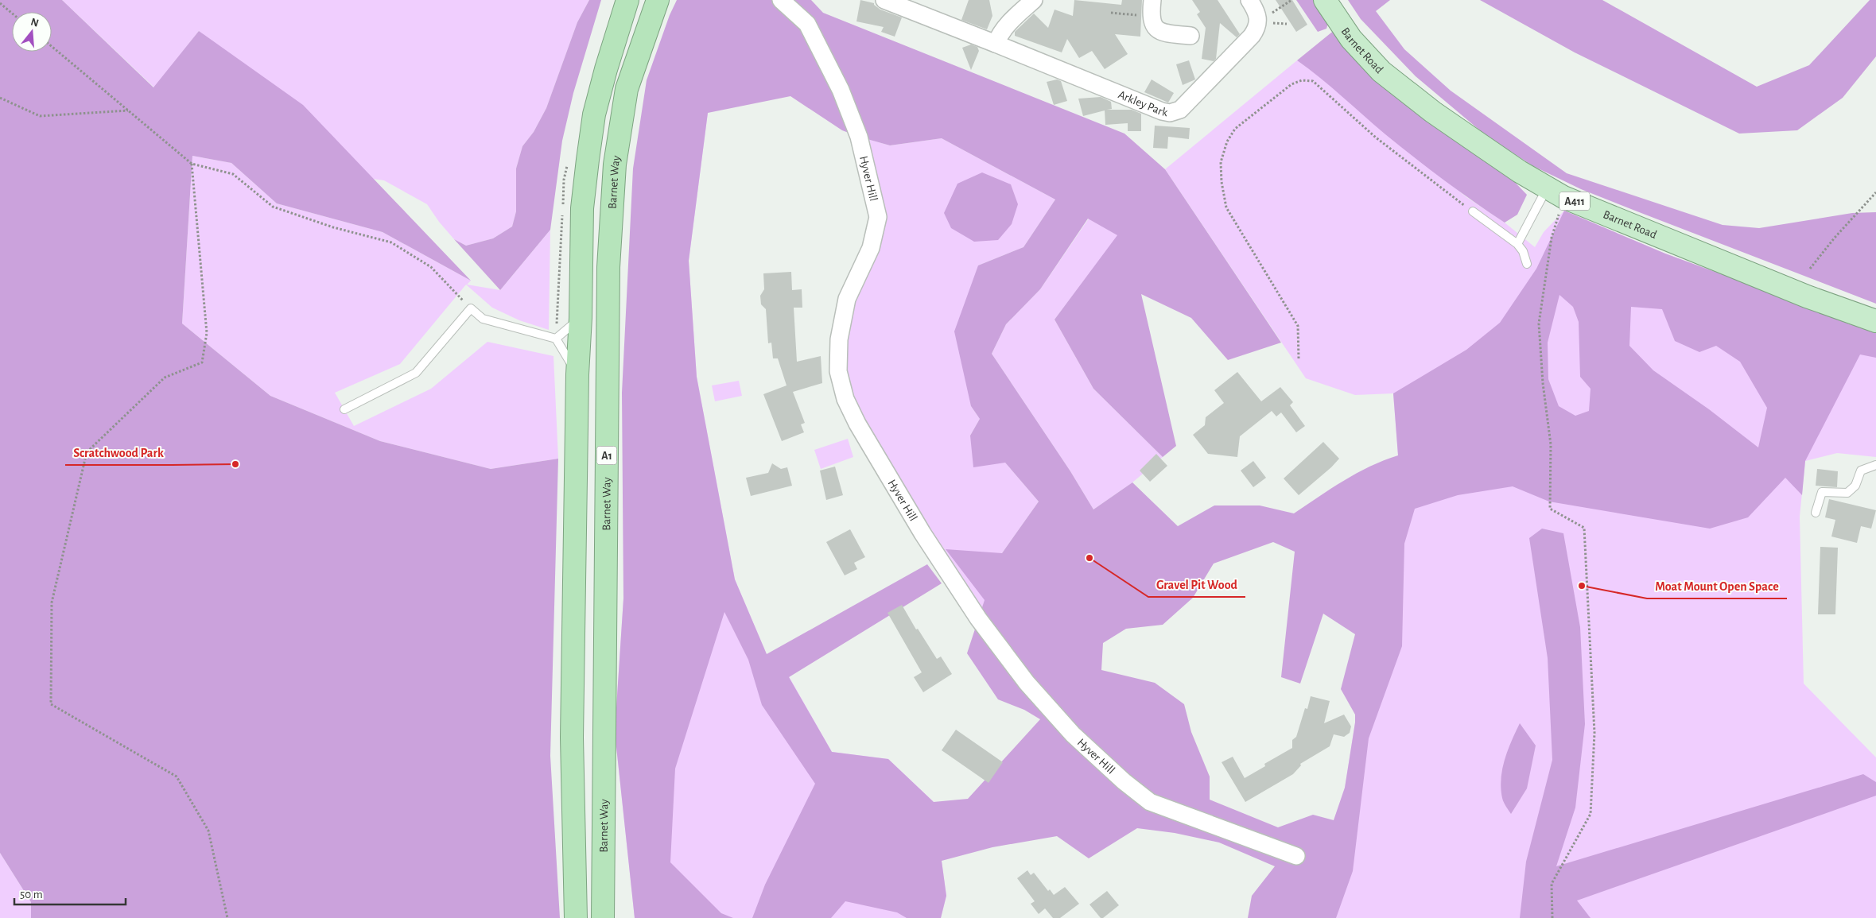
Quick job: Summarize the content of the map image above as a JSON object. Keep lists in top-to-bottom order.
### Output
{
  "streets": {
    "highway": ["Barnet Way", "A1"],
    "main road": ["Barnet Road", "A411"],
    "street": ["Arkley Park", "Hyver Hill"]
  },
  "places": ["Scratchwood Park", "Gravel Pit Wood", "Moat Mount Open Space"],
  "scale_bar": "50 m",
  "north": "top"
}
